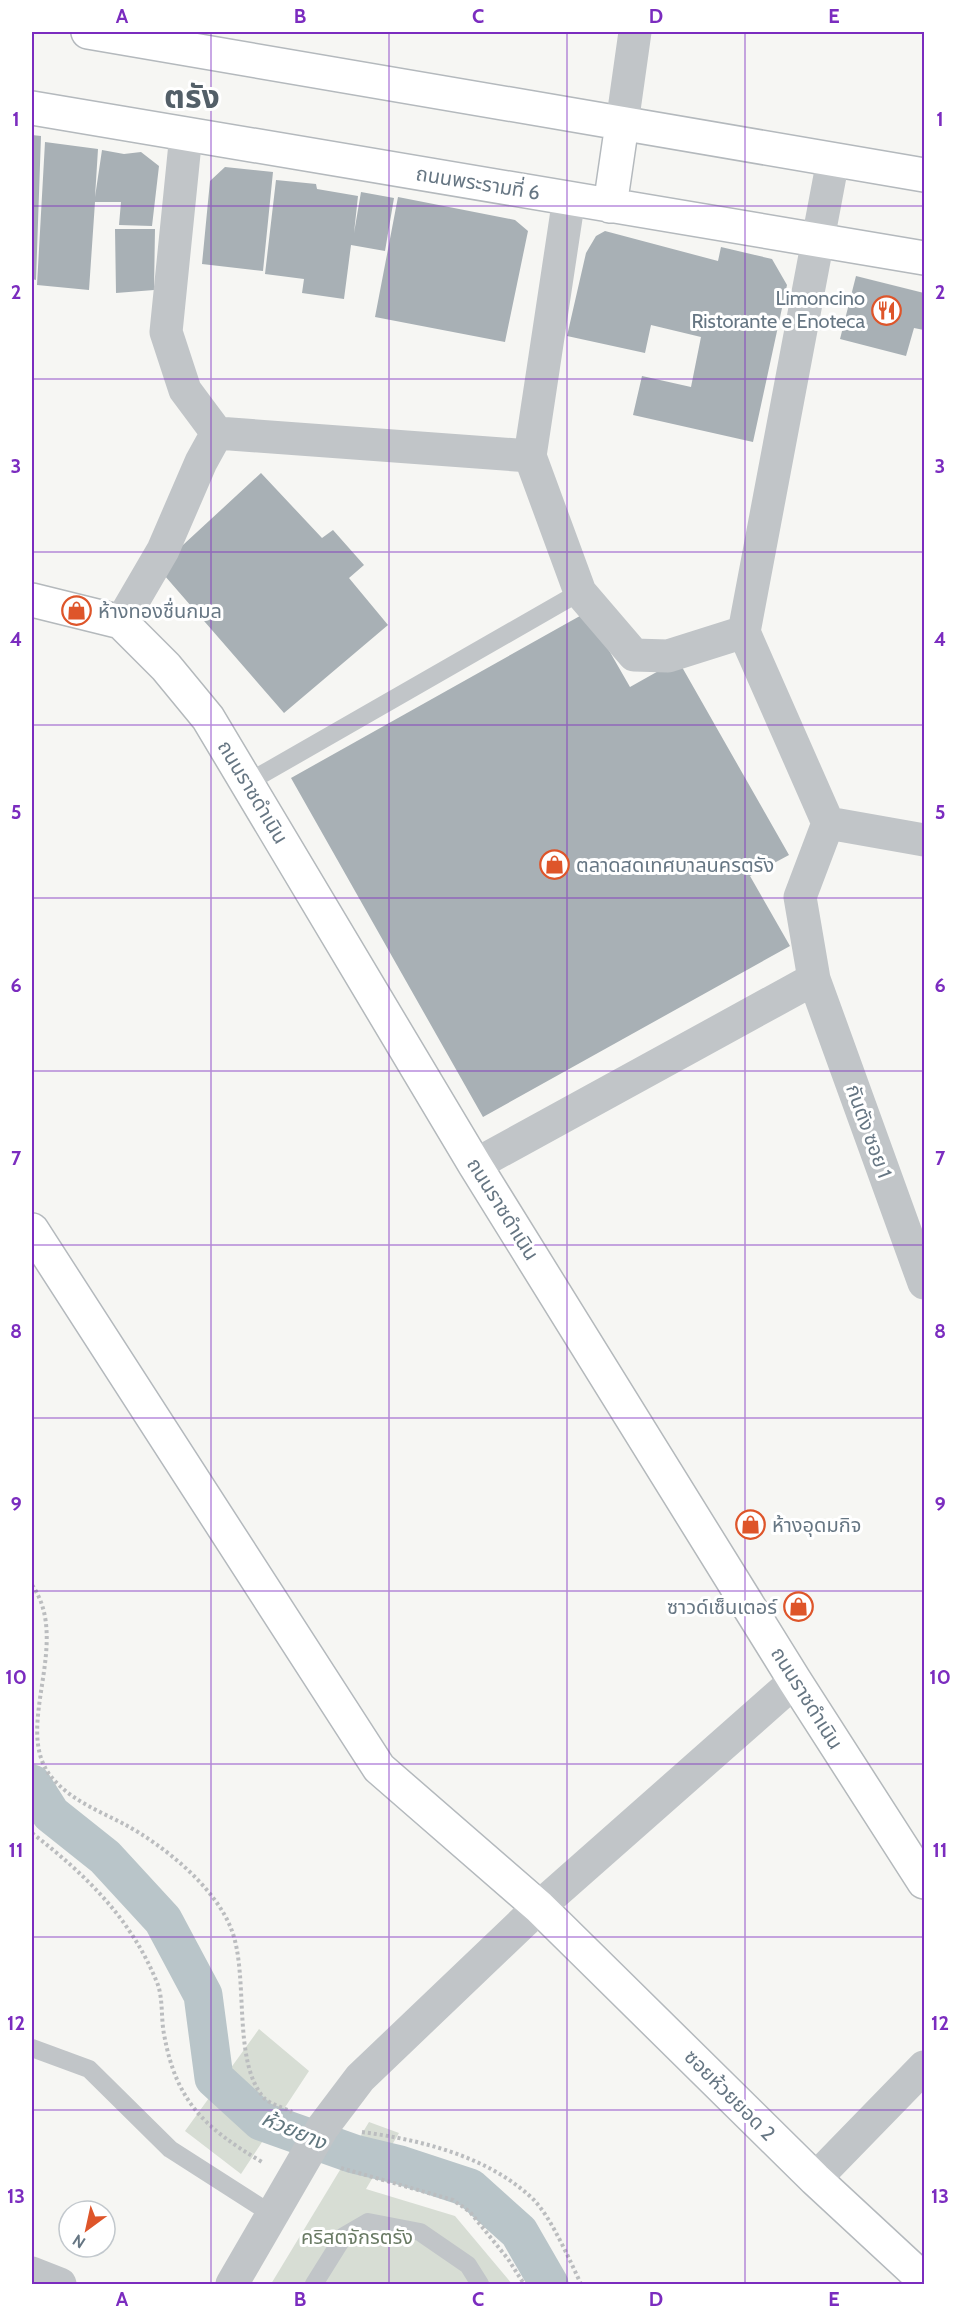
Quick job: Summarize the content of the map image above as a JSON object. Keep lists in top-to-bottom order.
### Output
{
  "streets": {
    "street": [
      "ถนนพระรามที่ 6",
      "ถนนราชดำเนิน",
      "กันตัง ซอย 1",
      "ซอยห้วยยอด 2"
    ]
  },
  "districts": ["ตรัง"],
  "water": ["ห้วยยาง"],
  "parks": ["คริสตจักรตรัง"],
  "places": {
    "restaurant": ["Limoncino Ristorante e Enoteca"],
    "shop": [
      "ห้างทองชื่นกมล",
      "ตลาดสดเทศบาลนครตรัง",
      "ห้างอุดมกิจ",
      "ซาวด์เซ็นเตอร์"
    ]
  },
  "north": "bottom left",
  "grid": {
    "columns": [
      "A",
      "B",
      "C",
      "D",
      "E"
    ],
    "rows": [
      "1",
      "2",
      "3",
      "4",
      "5",
      "6",
      "7",
      "8",
      "9",
      "10",
      "11",
      "12",
      "13"
    ]
  }
}
